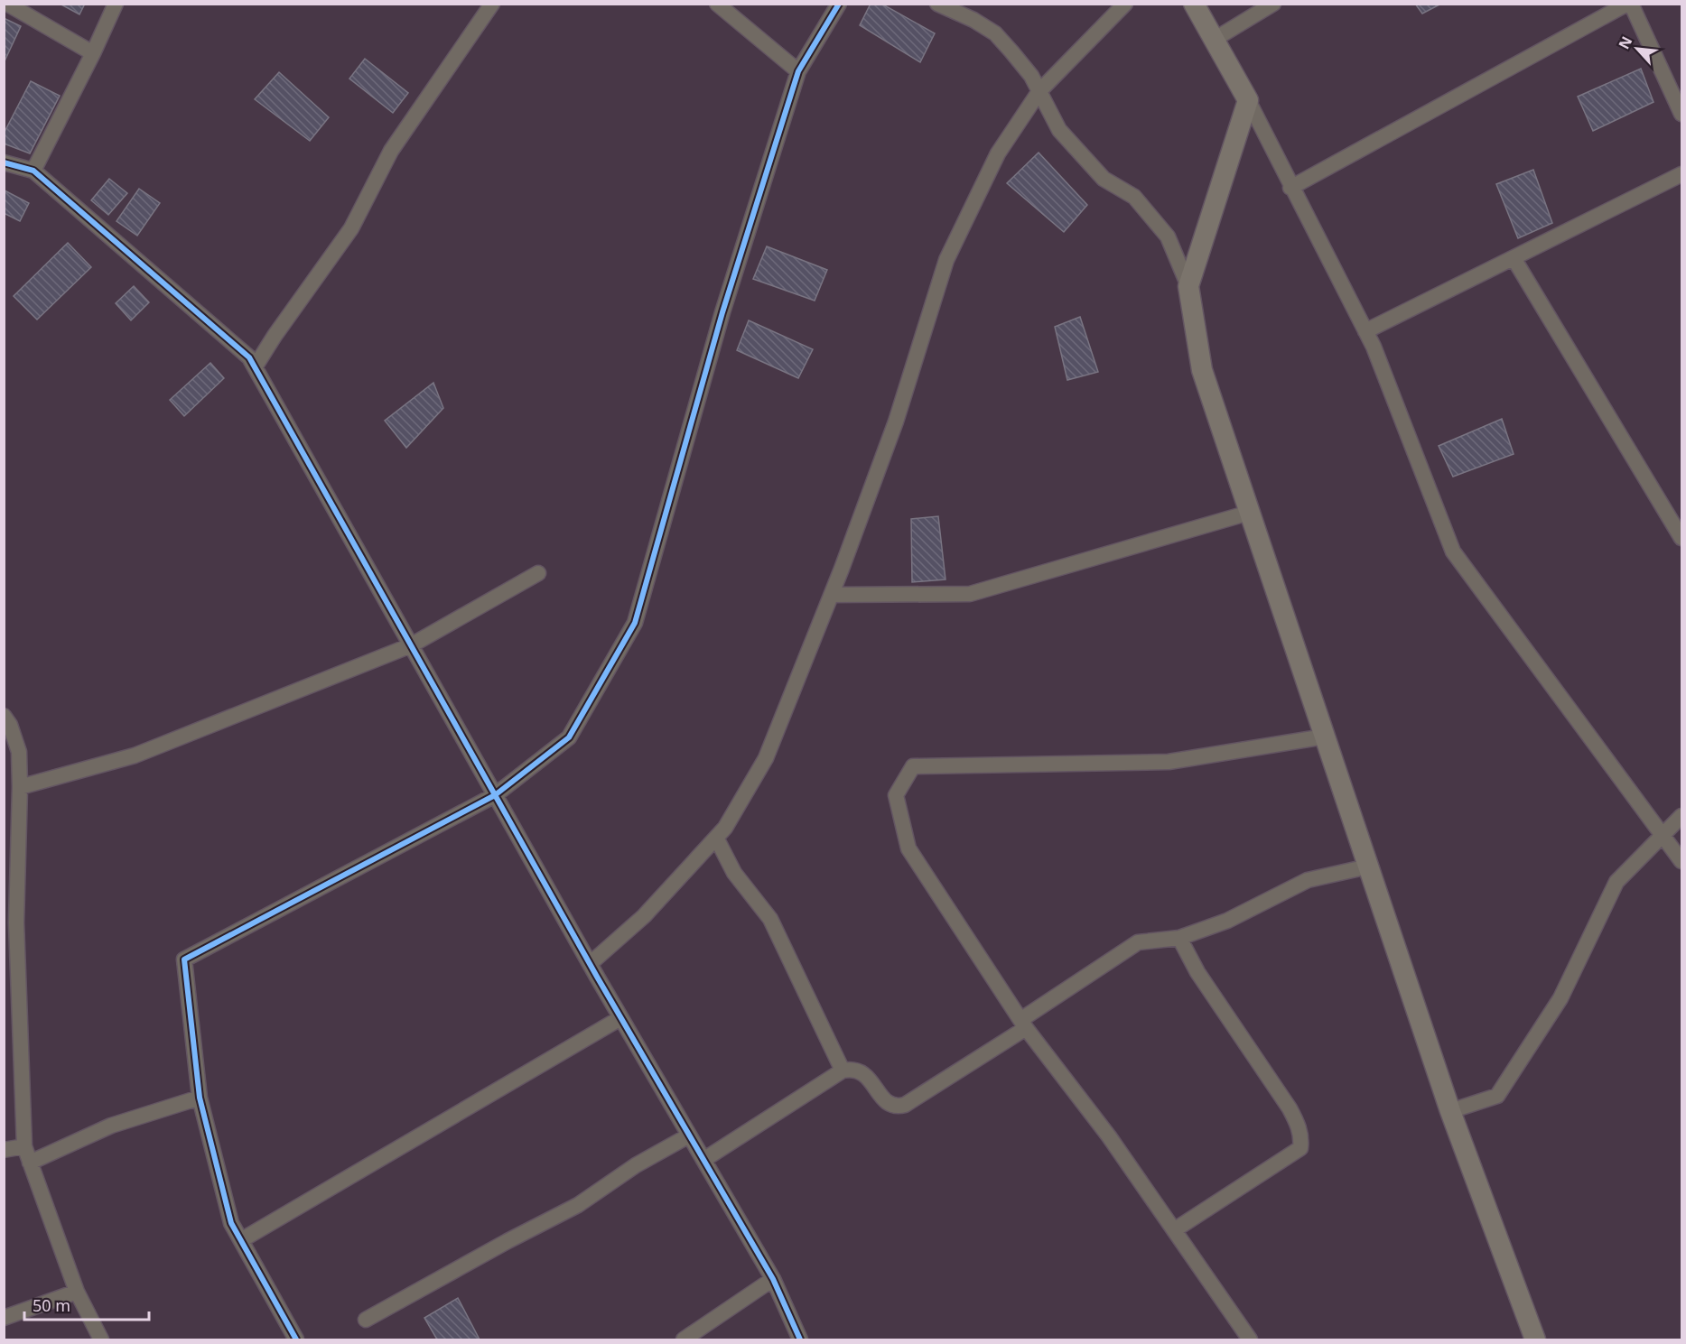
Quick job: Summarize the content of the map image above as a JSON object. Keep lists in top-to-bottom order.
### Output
{
  "scale_bar": "50 m",
  "north": "top left"
}
